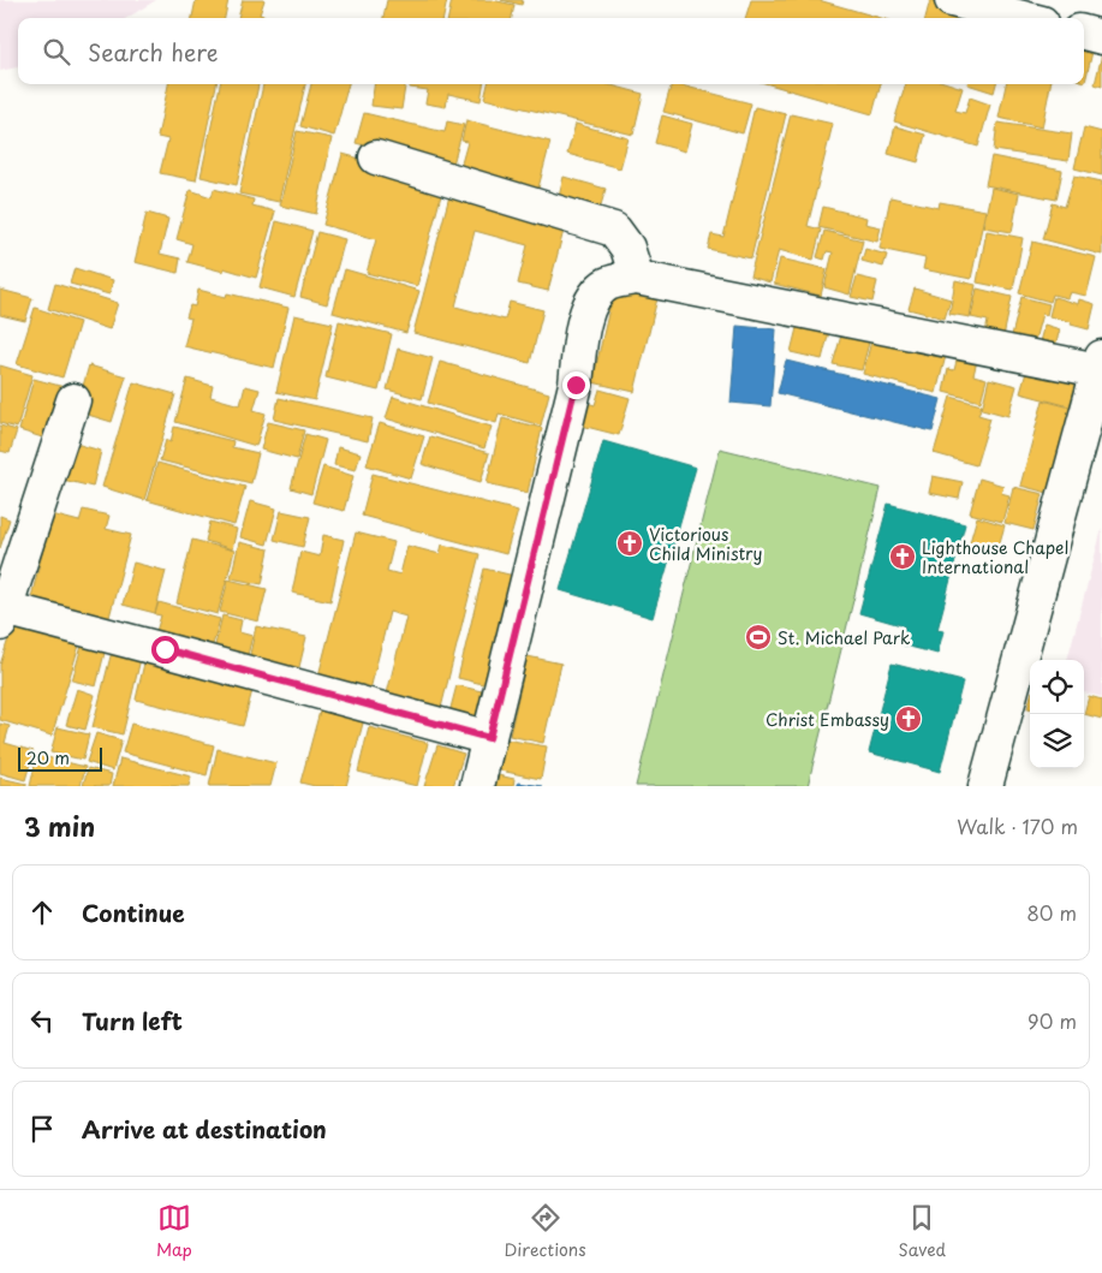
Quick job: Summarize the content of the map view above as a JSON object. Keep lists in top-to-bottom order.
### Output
{
  "places": {
    "church": ["Victorious Child Ministry", "Lighthouse Chapel International", "Christ Embassy"],
    "sports": ["St. Michael Park"]
  },
  "scale_bar": "20 m",
  "page": {
    "search": "Search here",
    "scale": "20 m",
    "heading": ["3 min", "Walk · 170 m"],
    "list": [
      ["Continue", "80 m"],
      ["Turn left", "90 m"],
      "Arrive at destination"
    ],
    "nav": ["Map", "Directions", "Saved"]
  }
}
